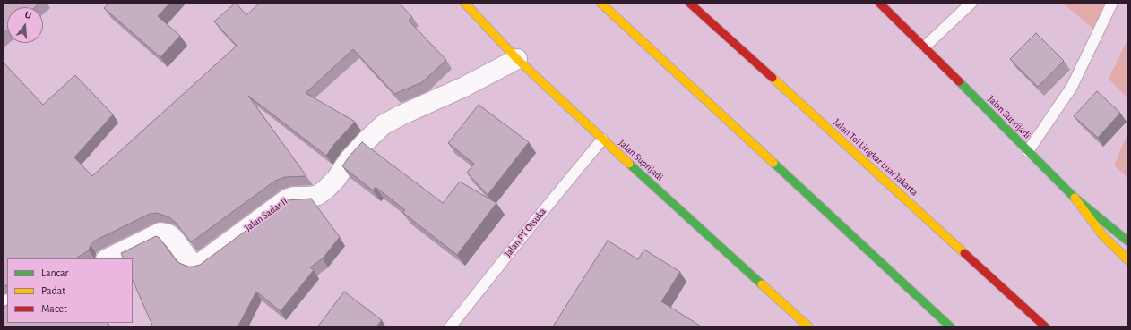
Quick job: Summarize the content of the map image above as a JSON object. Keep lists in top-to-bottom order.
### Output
{
  "streets": {
    "main road": ["Jalan Suprijadi", "Jalan Tol Lingkar Luar Jakarta"],
    "street": ["Jalan Sadar II"],
    "lane": ["Jalan PT Otsuka"]
  },
  "crossings": [
    ["Jalan Suprijadi", "Jalan Sadar II"],
    ["Jalan Suprijadi", "Jalan PT Otsuka"]
  ],
  "legend": ["Lancar", "Padat", "Macet"],
  "north": "top"
}
